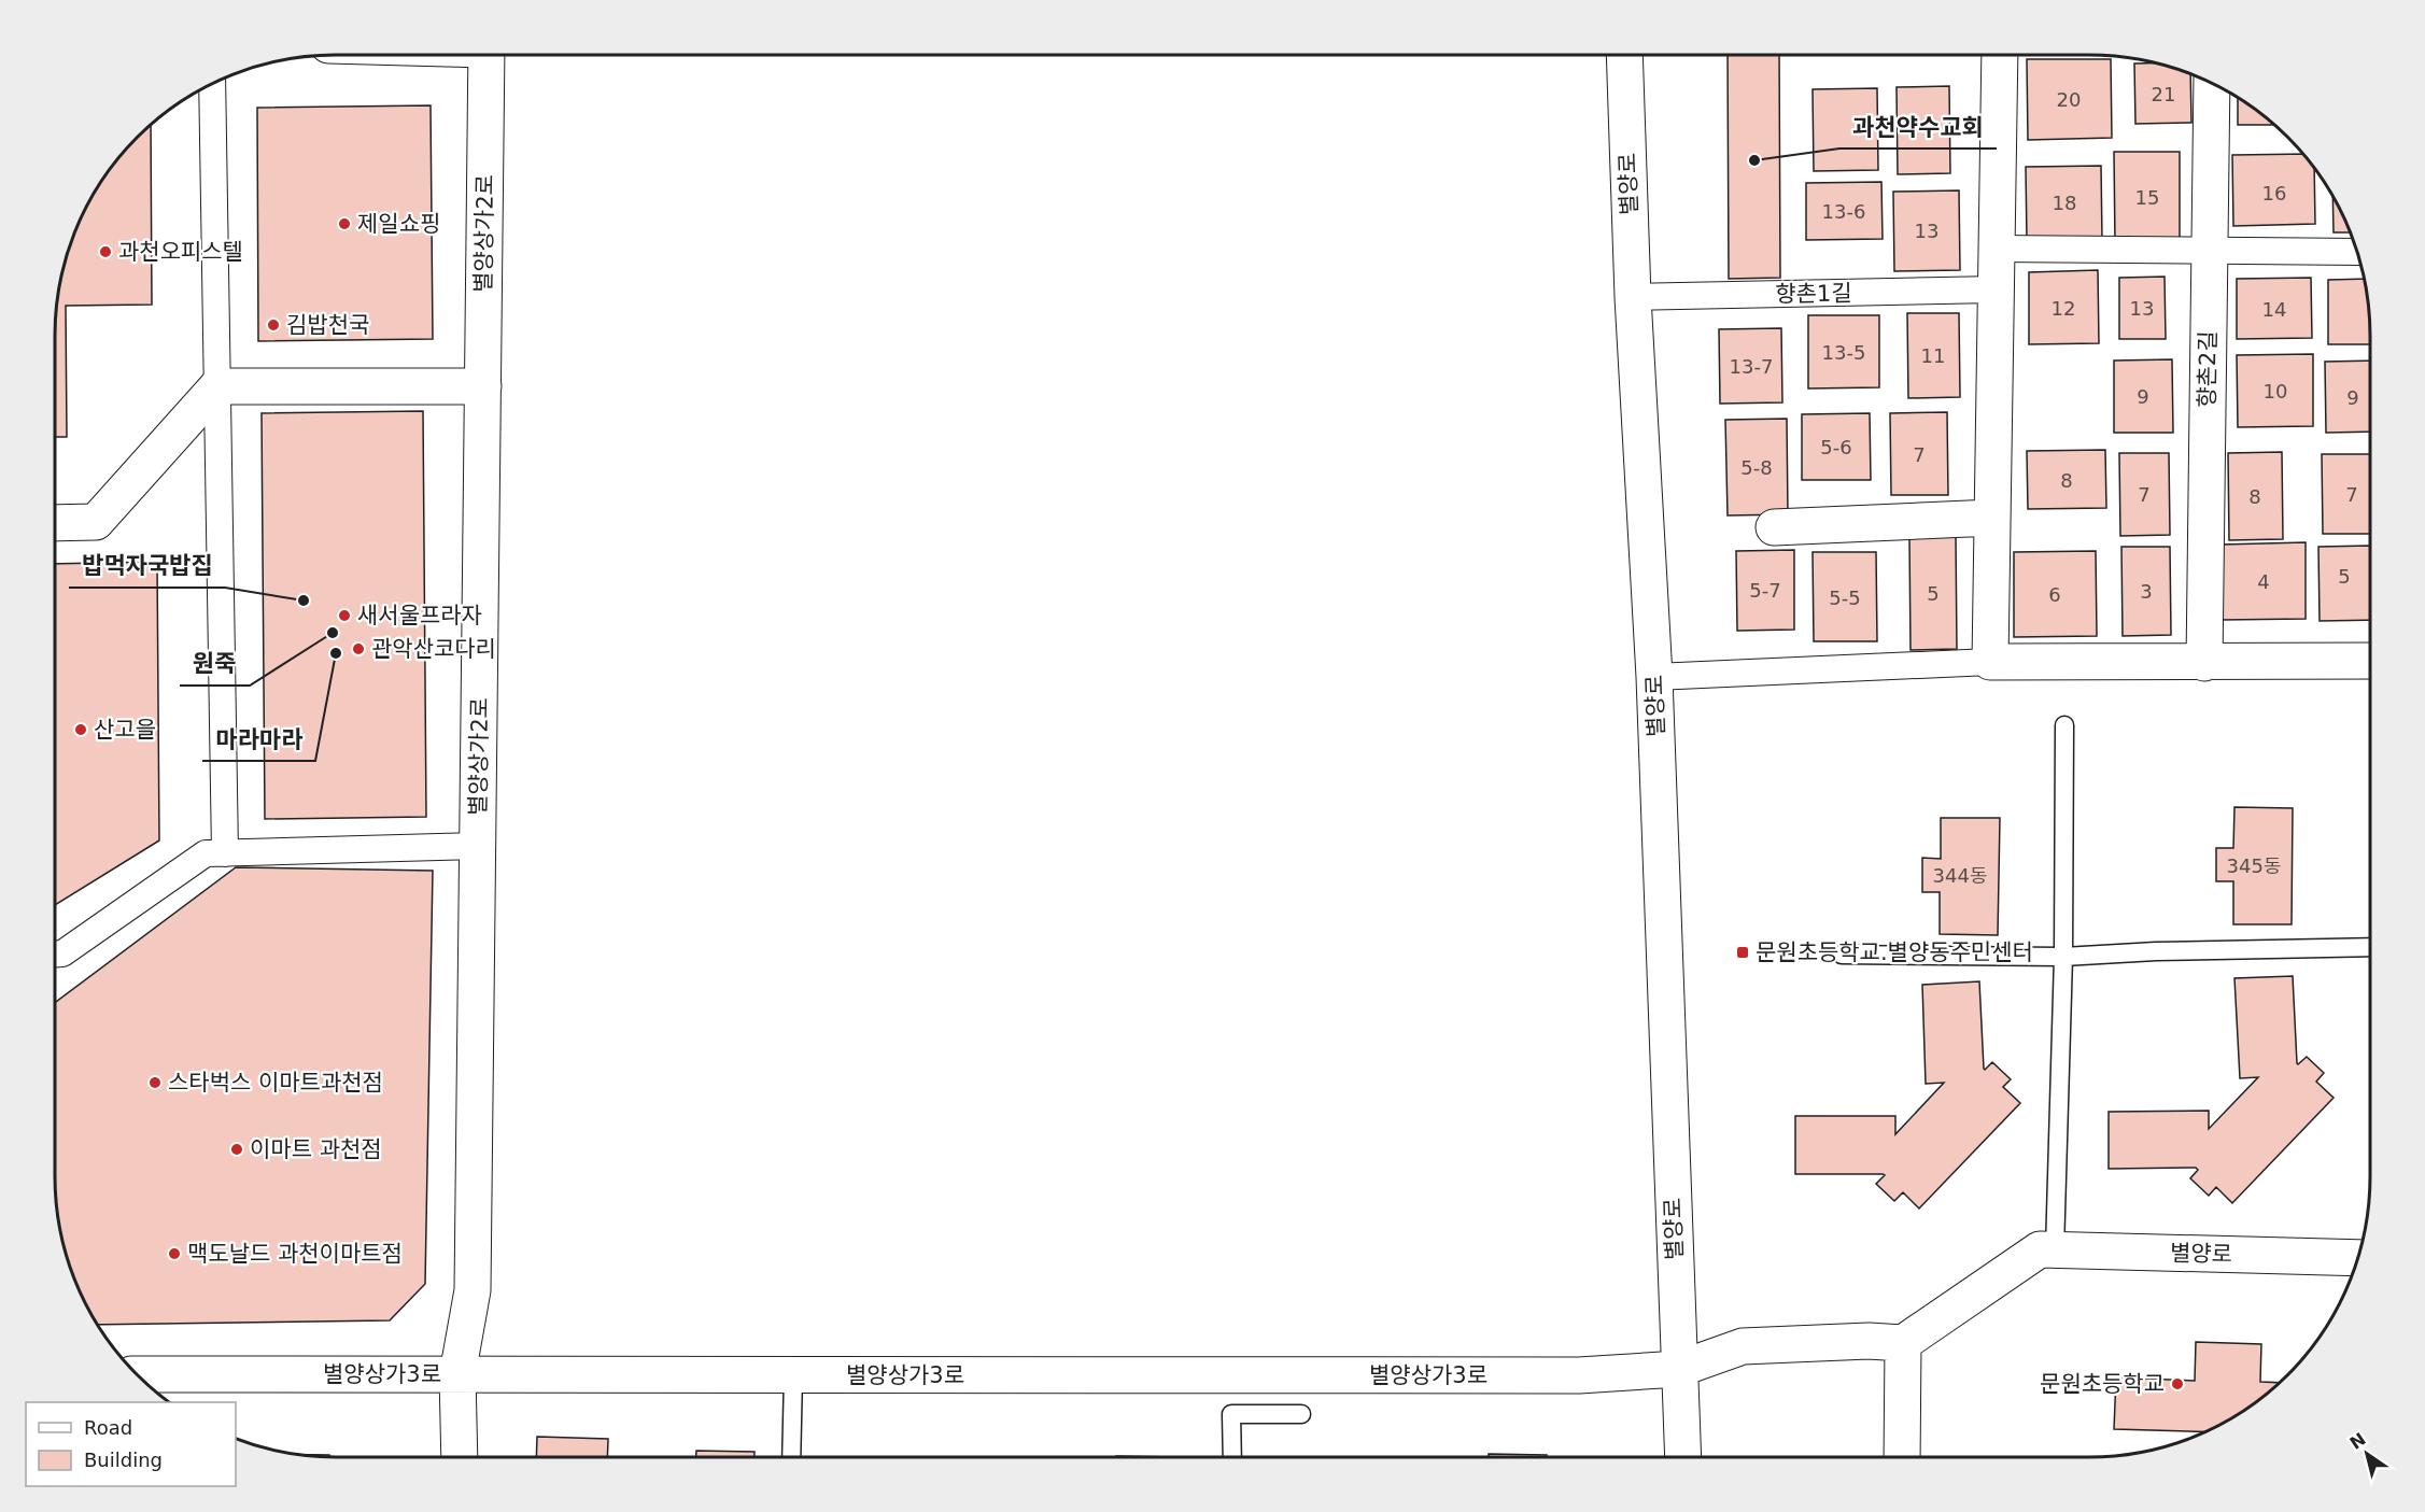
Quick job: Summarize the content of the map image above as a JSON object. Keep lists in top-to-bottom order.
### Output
{
  "streets": {
    "street": [
      "별양로",
      "별양상가2로",
      "향촌1길",
      "향촌2길",
      "별양상가3로"
    ]
  },
  "crossings": [
    ["별양로", "향촌1길"],
    ["별양로", "별양상가3로"],
    ["별양상가2로", "별양상가3로"]
  ],
  "places": {
    "other": [
      "과천약수교회",
      "제일쇼핑",
      "과천오피스텔",
      "김밥천국",
      "밥먹자국밥집",
      "새서울프라자",
      "원죽",
      "관악산코다리",
      "마라마라",
      "산고을",
      "스타벅스 이마트과천점",
      "이마트 과천점",
      "맥도날드 과천이마트점",
      "문원초등학교"
    ],
    "transit": ["문원초등학교.별양동주민센터"]
  },
  "house_numbers": [
    "21",
    "20",
    "16",
    "15",
    "18",
    "13-6",
    "13",
    "12",
    "13",
    "14",
    "13-5",
    "11",
    "13-7",
    "10",
    "9",
    "9",
    "5-6",
    "7",
    "5-8",
    "8",
    "7",
    "7",
    "8",
    "5",
    "4",
    "5-7",
    "3",
    "5",
    "6",
    "5-5",
    "345동",
    "344동"
  ],
  "legend": ["Road", "Building"],
  "north": "top left"
}
